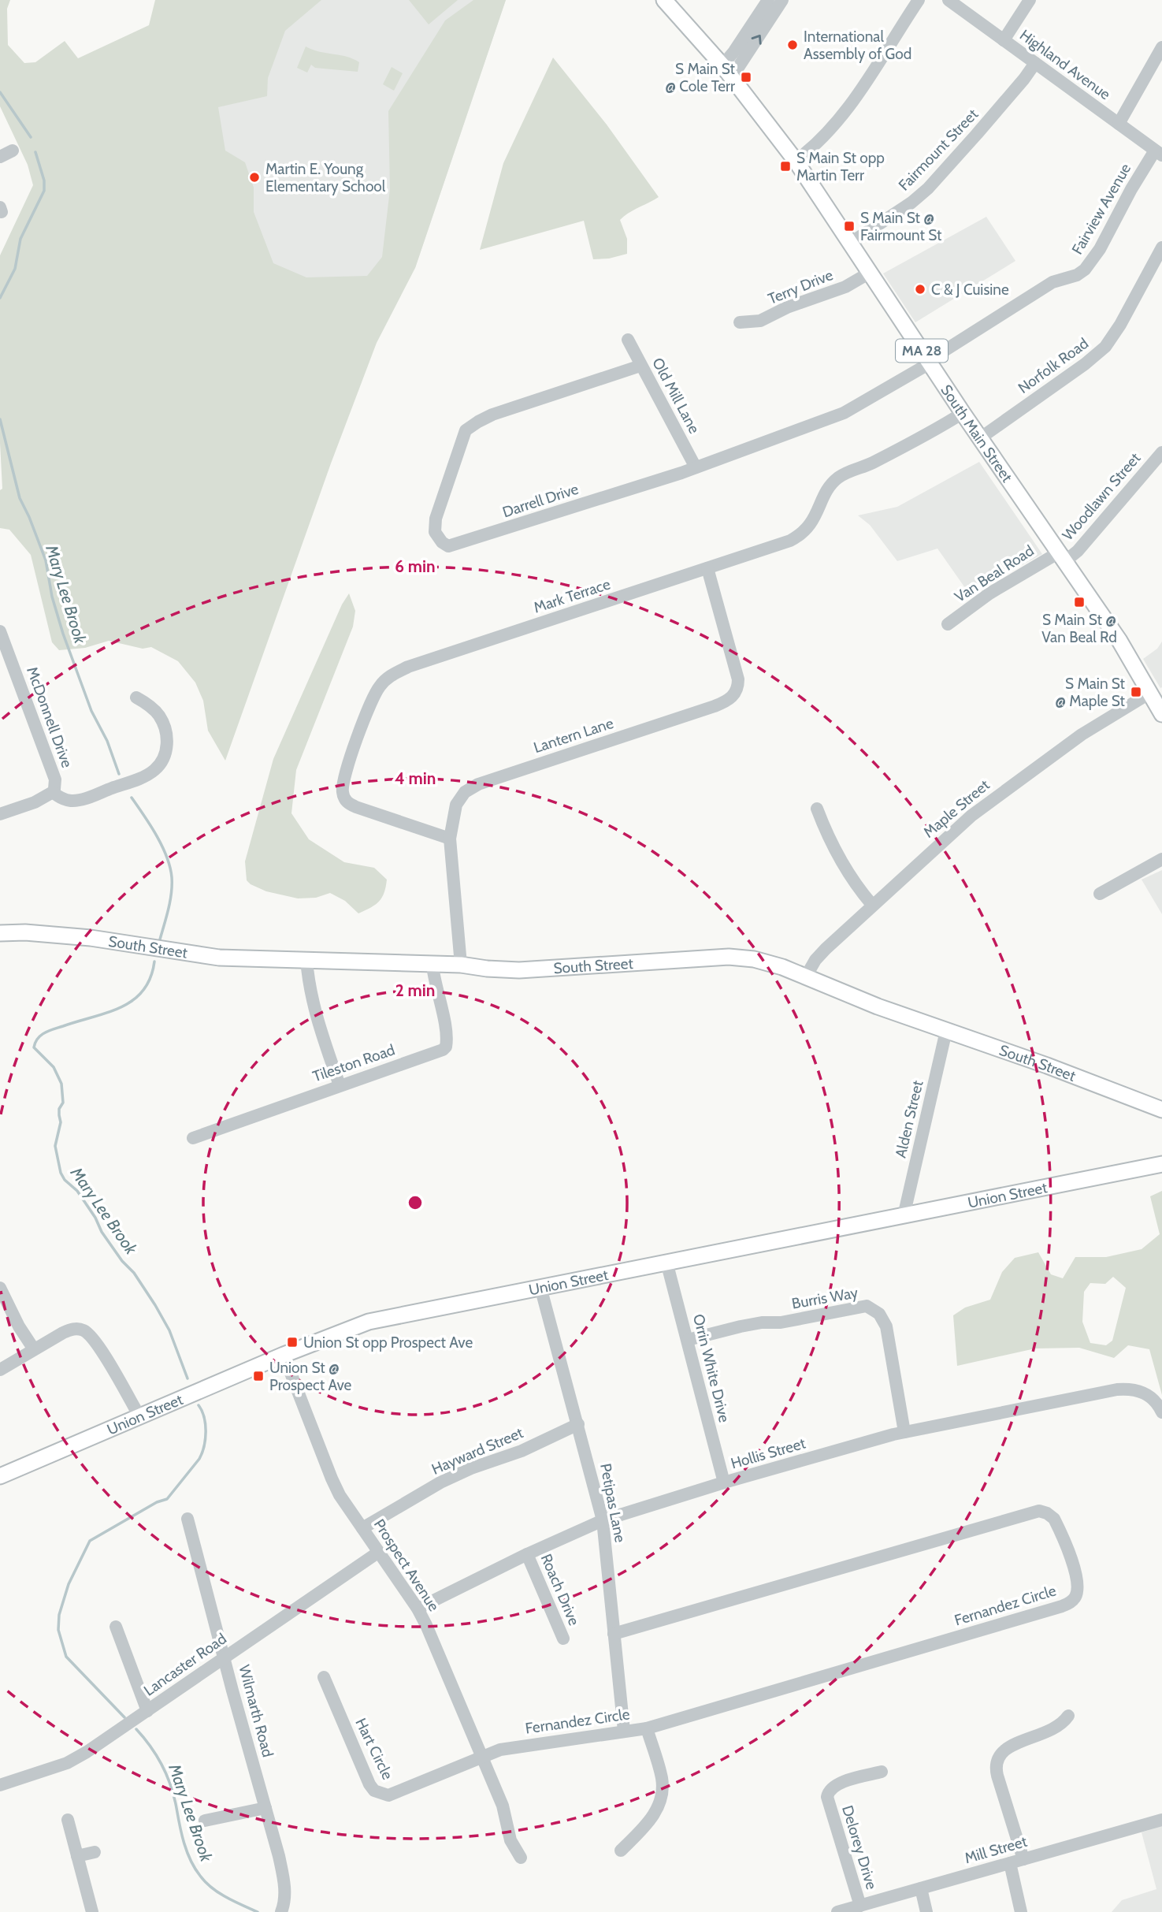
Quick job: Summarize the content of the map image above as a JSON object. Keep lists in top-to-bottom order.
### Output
{
  "streets": {
    "main road": [
      "MA 28",
      "South Main Street",
      "South Street",
      "Union Street"
    ],
    "street": [
      "Highland Avenue",
      "Fairmount Street",
      "Fairview Avenue",
      "Terry Drive",
      "Norfolk Road",
      "Old Mill Lane",
      "Woodlawn Street",
      "Darrell Drive",
      "Van Beal Road",
      "Mark Terrace",
      "McDonnell Drive",
      "Lantern Lane",
      "Maple Street",
      "Tileston Road",
      "Alden Street",
      "Burris Way",
      "Orrin White Drive",
      "Hayward Street",
      "Hollis Street",
      "Petipas Lane",
      "Prospect Avenue",
      "Roach Drive",
      "Fernandez Circle",
      "Lancaster Road",
      "Wilmarth Road",
      "Hart Circle",
      "Delorey Drive",
      "Mill Street"
    ]
  },
  "crossings": [
    ["Highland Avenue", "Fairmount Street"],
    ["Highland Avenue", "Fairview Avenue"],
    ["Fairmount Street", "South Main Street"],
    ["Fairview Avenue", "South Main Street"],
    ["Fairview Avenue", "Darrell Drive"],
    ["Terry Drive", "South Main Street"],
    ["Norfolk Road", "South Main Street"],
    ["Old Mill Lane", "Darrell Drive"],
    ["South Main Street", "Woodlawn Street"],
    ["South Main Street", "Darrell Drive"],
    ["South Main Street", "Van Beal Road"],
    ["South Main Street", "Mark Terrace"],
    ["South Main Street", "Maple Street"],
    ["Woodlawn Street", "Van Beal Road"],
    ["Mark Terrace", "Lantern Lane"],
    ["Lantern Lane", "South Street"],
    ["Maple Street", "South Street"],
    ["South Street", "Tileston Road"],
    ["South Street", "Alden Street"],
    ["Alden Street", "Union Street"],
    ["Union Street", "Orrin White Drive"],
    ["Union Street", "Petipas Lane"],
    ["Union Street", "Prospect Avenue"],
    ["Burris Way", "Orrin White Drive"],
    ["Burris Way", "Hollis Street"],
    ["Orrin White Drive", "Hollis Street"],
    ["Hayward Street", "Petipas Lane"],
    ["Hayward Street", "Prospect Avenue"],
    ["Hollis Street", "Petipas Lane"],
    ["Hollis Street", "Prospect Avenue"],
    ["Hollis Street", "Roach Drive"],
    ["Petipas Lane", "Fernandez Circle"],
    ["Prospect Avenue", "Fernandez Circle"],
    ["Prospect Avenue", "Lancaster Road"],
    ["Prospect Avenue", "Hart Circle"],
    ["Fernandez Circle", "Hart Circle"],
    ["Lancaster Road", "Wilmarth Road"],
    ["Delorey Drive", "Mill Street"]
  ],
  "water": ["Mary Lee Brook"],
  "places": {
    "other": ["International Assembly of God", "Martin E. Young Elementary School", "C & J Cuisine"],
    "transit": [
      "S Main St @ Cole Terr",
      "S Main St opp Martin Terr",
      "S Main St @ Fairmount St",
      "S Main St @ Van Beal Rd",
      "S Main St @ Maple St",
      "Union St opp Prospect Ave",
      "Union St @ Prospect Ave"
    ]
  },
  "rings": ["6 min", "4 min", "2 min"]
}
